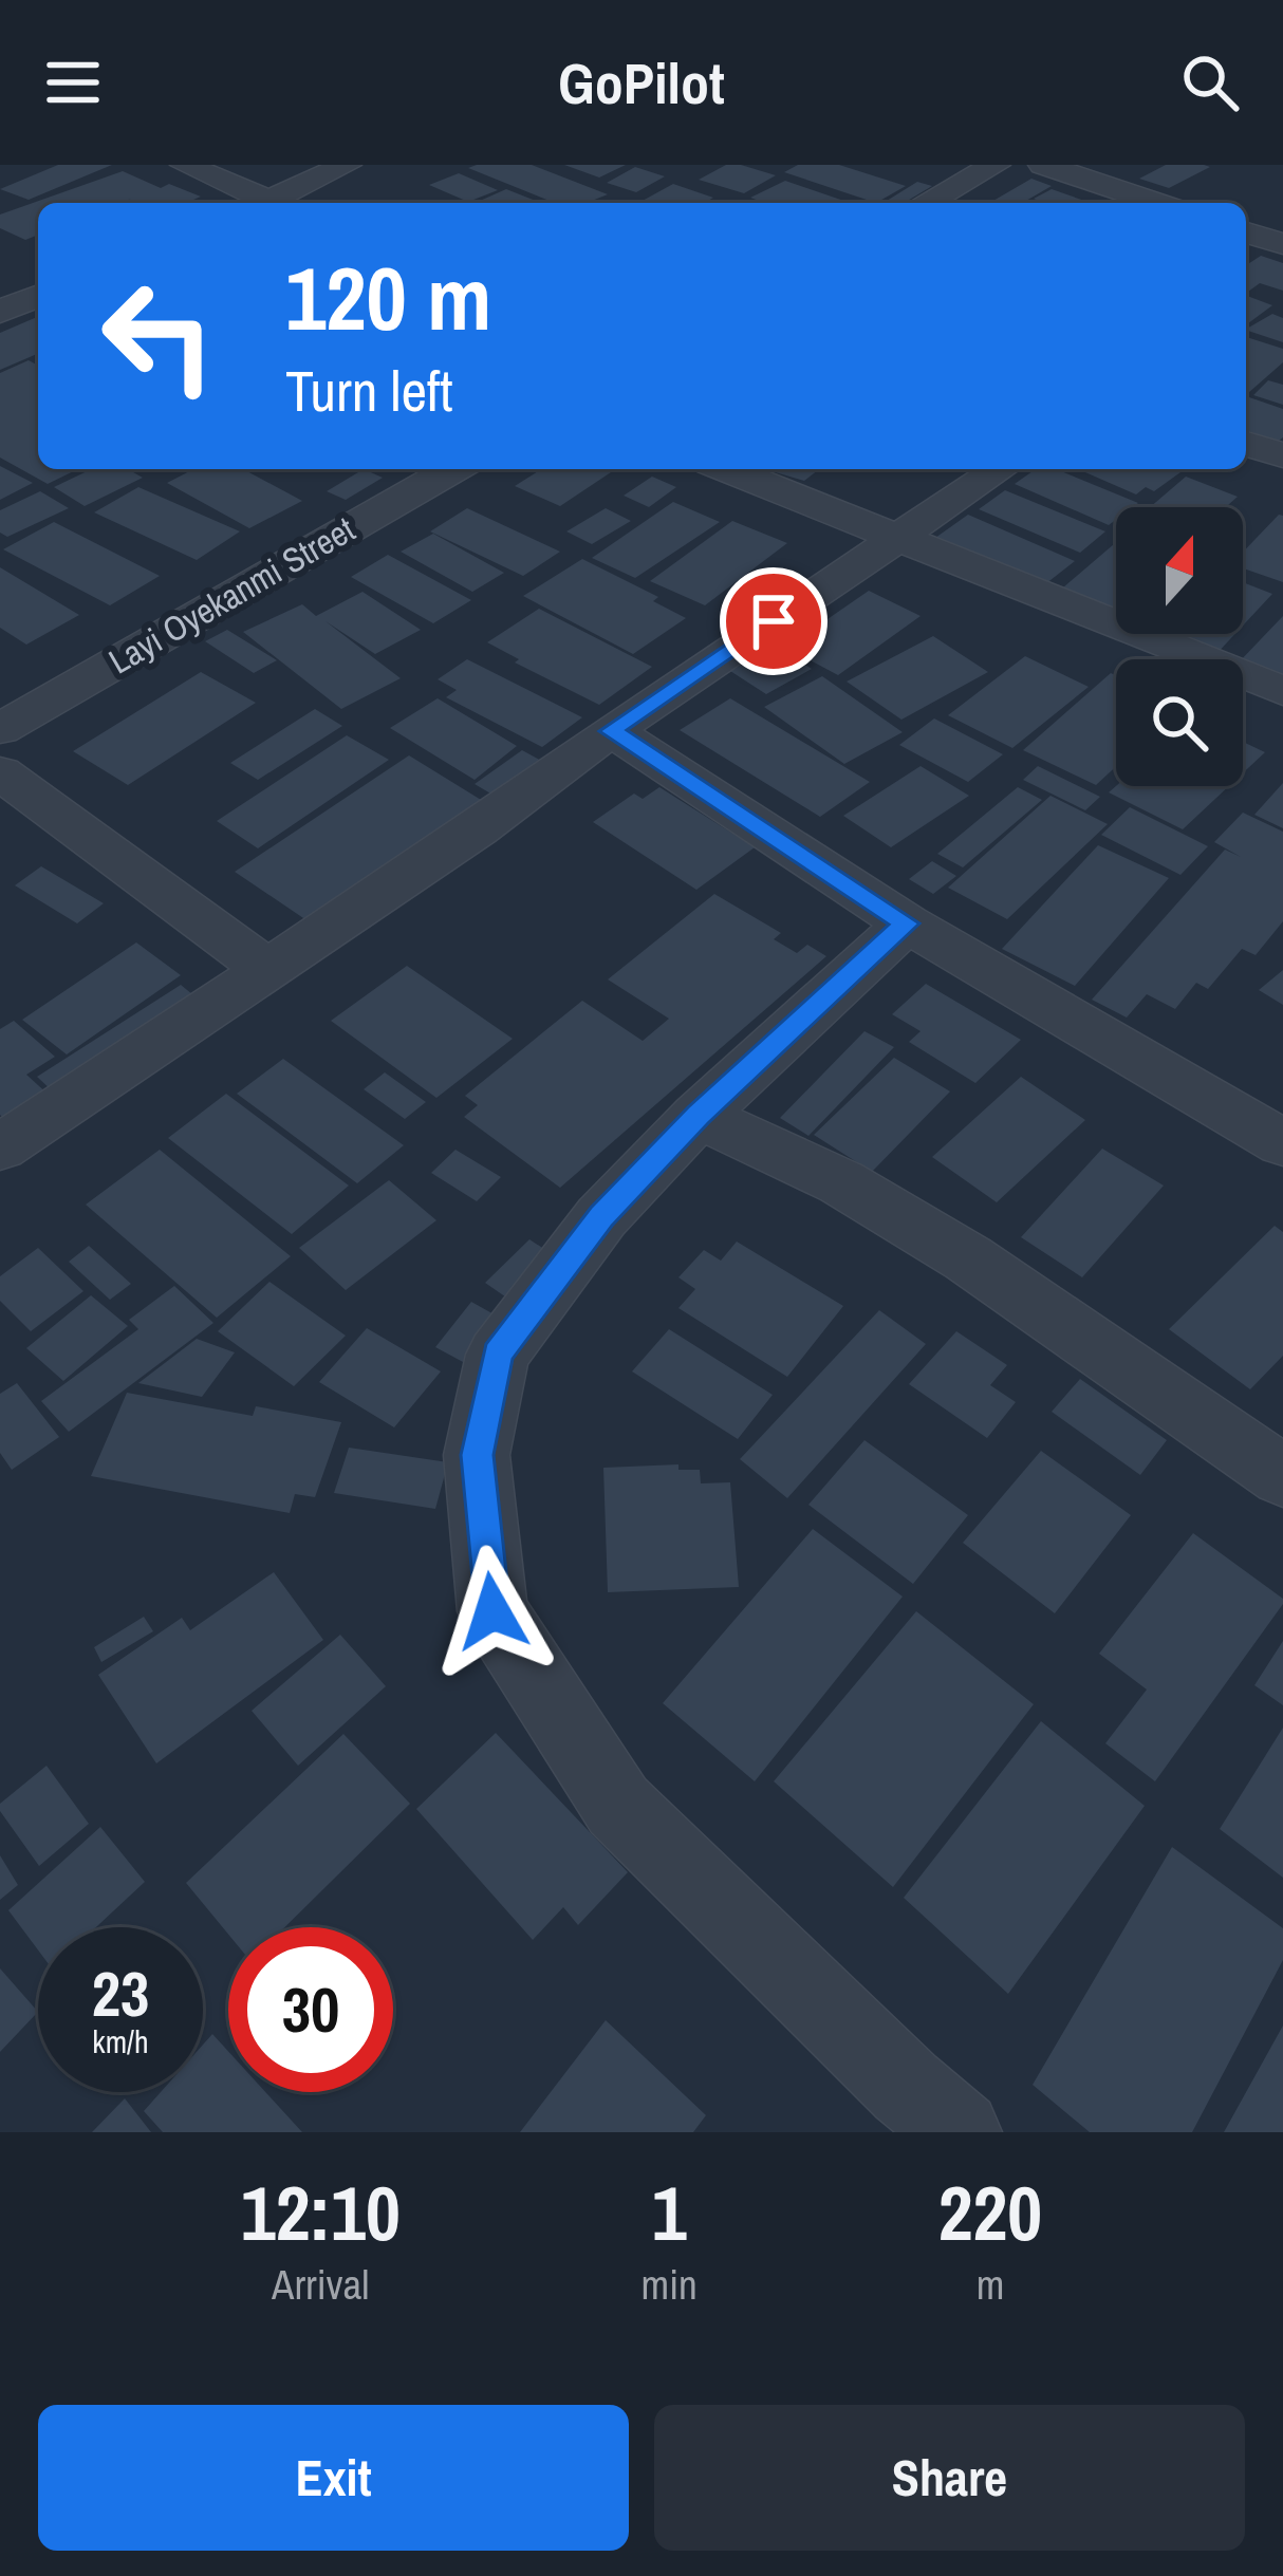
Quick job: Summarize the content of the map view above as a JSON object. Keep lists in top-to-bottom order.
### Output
{
  "streets": {
    "street": ["Layi Oyekanmi Street"]
  },
  "north": "top",
  "page": {
    "header": "GoPilot",
    "turn": ["120 m", "Turn left"],
    "speed": "23 km/h",
    "limit": "30",
    "eta": [
      "12:10",
      "Arrival",
      "1",
      "min",
      "220",
      "m"
    ],
    "buttons": ["Exit", "Share"]
  }
}
